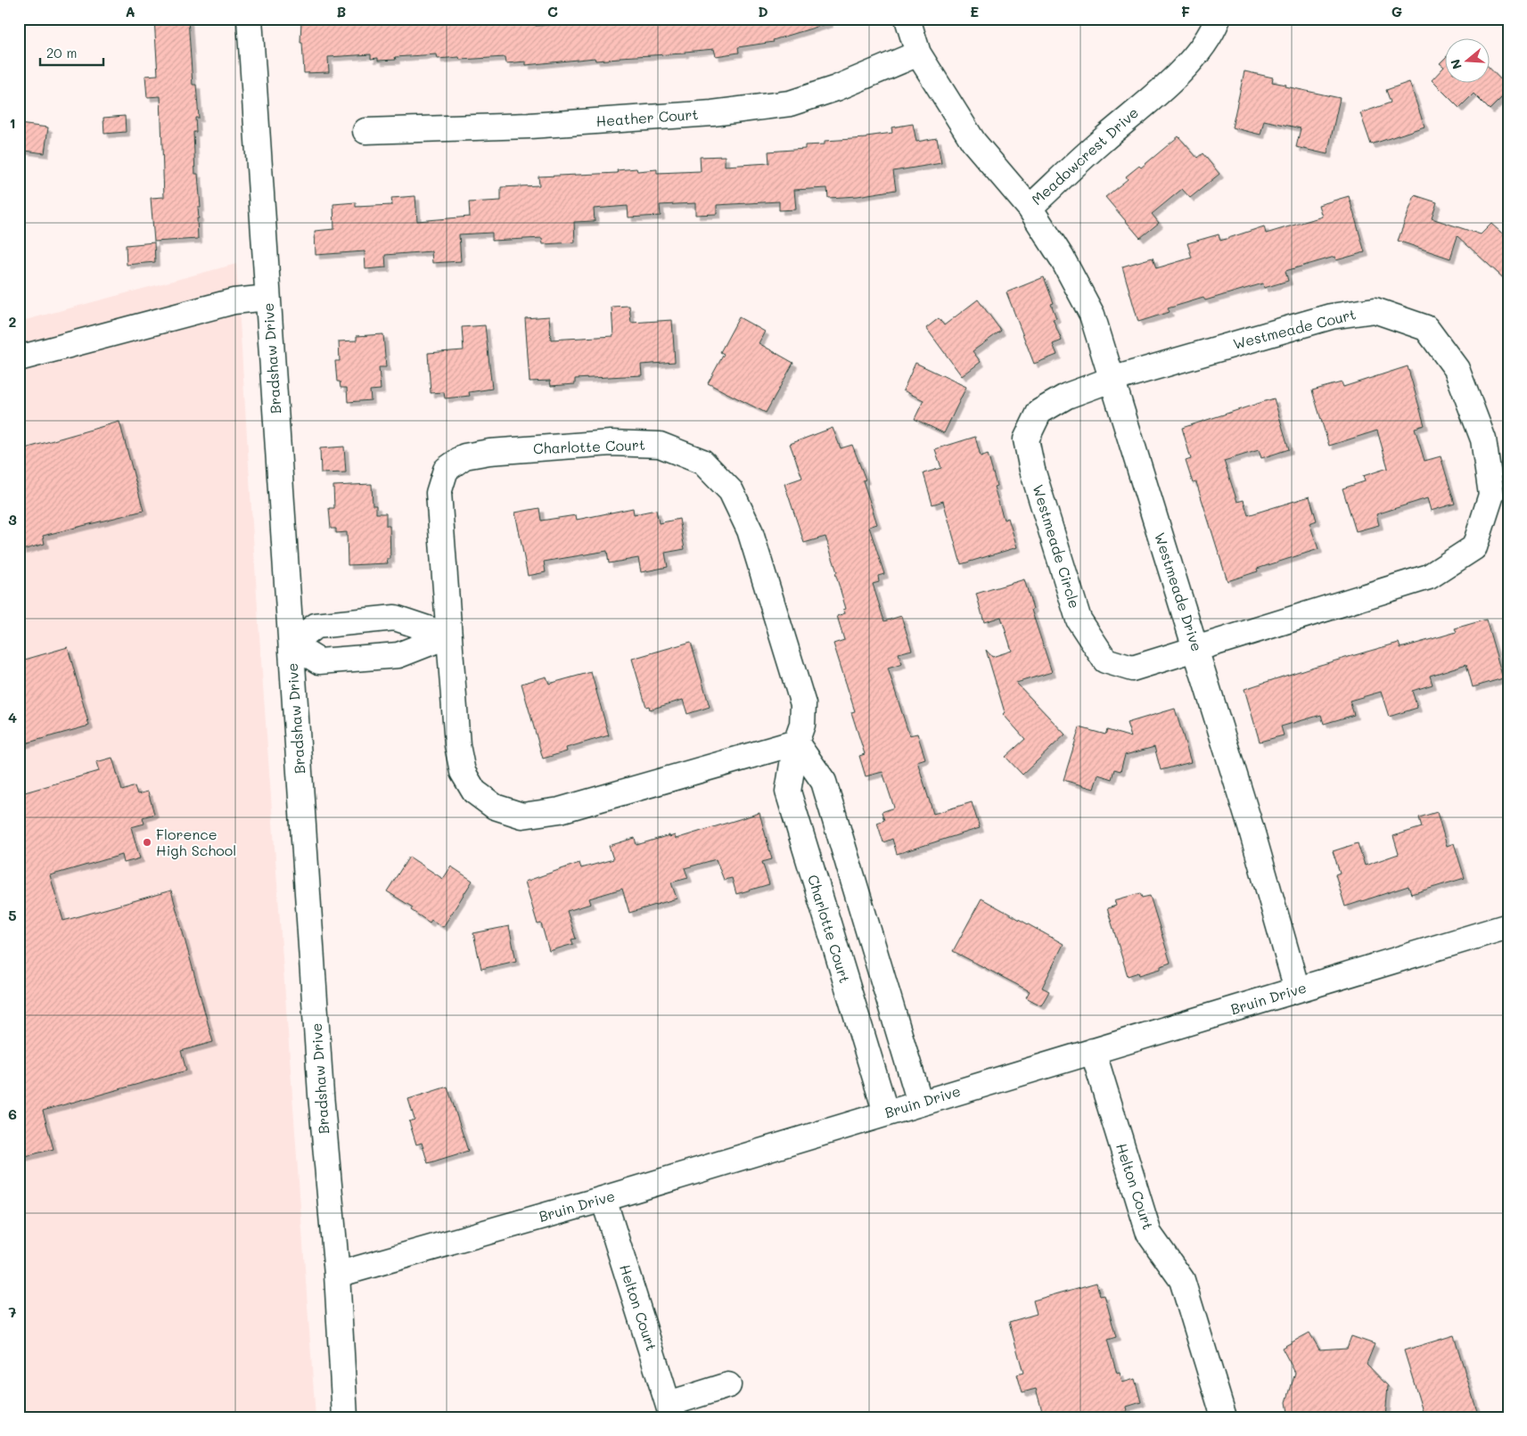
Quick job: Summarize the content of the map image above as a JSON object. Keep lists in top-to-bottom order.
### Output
{
  "streets": {
    "street": [
      "Heather Court",
      "Meadowcrest Drive",
      "Westmeade Court",
      "Bradshaw Drive",
      "Charlotte Court",
      "Westmeade Circle",
      "Westmeade Drive",
      "Bruin Drive",
      "Helton Court"
    ]
  },
  "crossings": [
    ["Heather Court", "Meadowcrest Drive"],
    ["Meadowcrest Drive", "Westmeade Drive"],
    ["Westmeade Court", "Westmeade Circle"],
    ["Westmeade Court", "Westmeade Drive"],
    ["Bradshaw Drive", "Bruin Drive"],
    ["Charlotte Court", "Bruin Drive"],
    ["Westmeade Circle", "Westmeade Drive"],
    ["Westmeade Drive", "Bruin Drive"],
    ["Bruin Drive", "Helton Court"]
  ],
  "places": ["Florence High School"],
  "scale_bar": "20 m",
  "north": "left",
  "grid": {
    "columns": [
      "A",
      "B",
      "C",
      "D",
      "E",
      "F",
      "G"
    ],
    "rows": [
      "1",
      "2",
      "3",
      "4",
      "5",
      "6",
      "7"
    ]
  }
}
